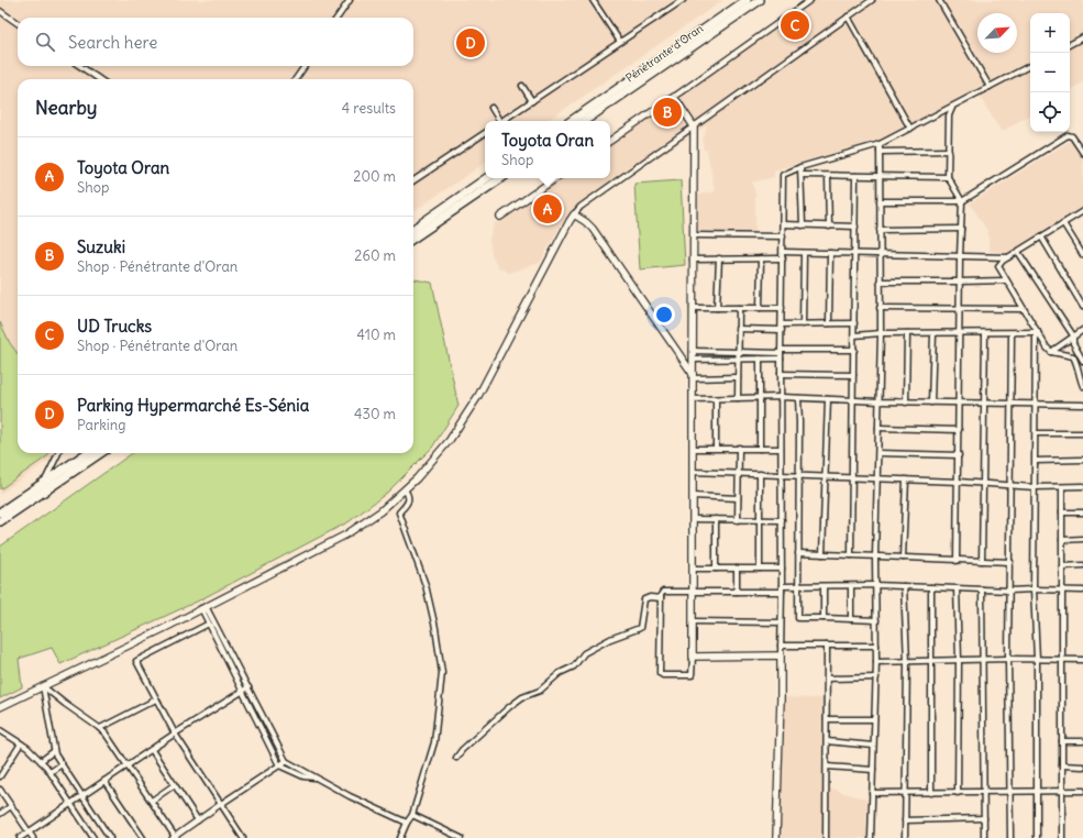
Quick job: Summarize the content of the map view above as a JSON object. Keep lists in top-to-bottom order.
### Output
{
  "streets": {
    "highway": ["Pénétrante d'Oran"]
  },
  "north": "top right",
  "page": {
    "pins": [
      "C",
      "D",
      "B",
      "A"
    ],
    "map_buttons": ["+", "−"],
    "search": "Search here",
    "heading": ["Nearby", "4 results"],
    "popup": ["Toyota Oran", "Shop"],
    "list": [
      {
        "mark": "A",
        "name": "Toyota Oran",
        "note": "Shop",
        "value": "200 m"
      },
      {
        "mark": "B",
        "name": "Suzuki",
        "note": "Shop · Pénétrante d'Oran",
        "value": "260 m"
      },
      {
        "mark": "C",
        "name": "UD Trucks",
        "note": "Shop · Pénétrante d'Oran",
        "value": "410 m"
      },
      {
        "mark": "D",
        "name": "Parking Hypermarché Es-Sénia",
        "note": "Parking",
        "value": "430 m"
      }
    ]
  }
}
